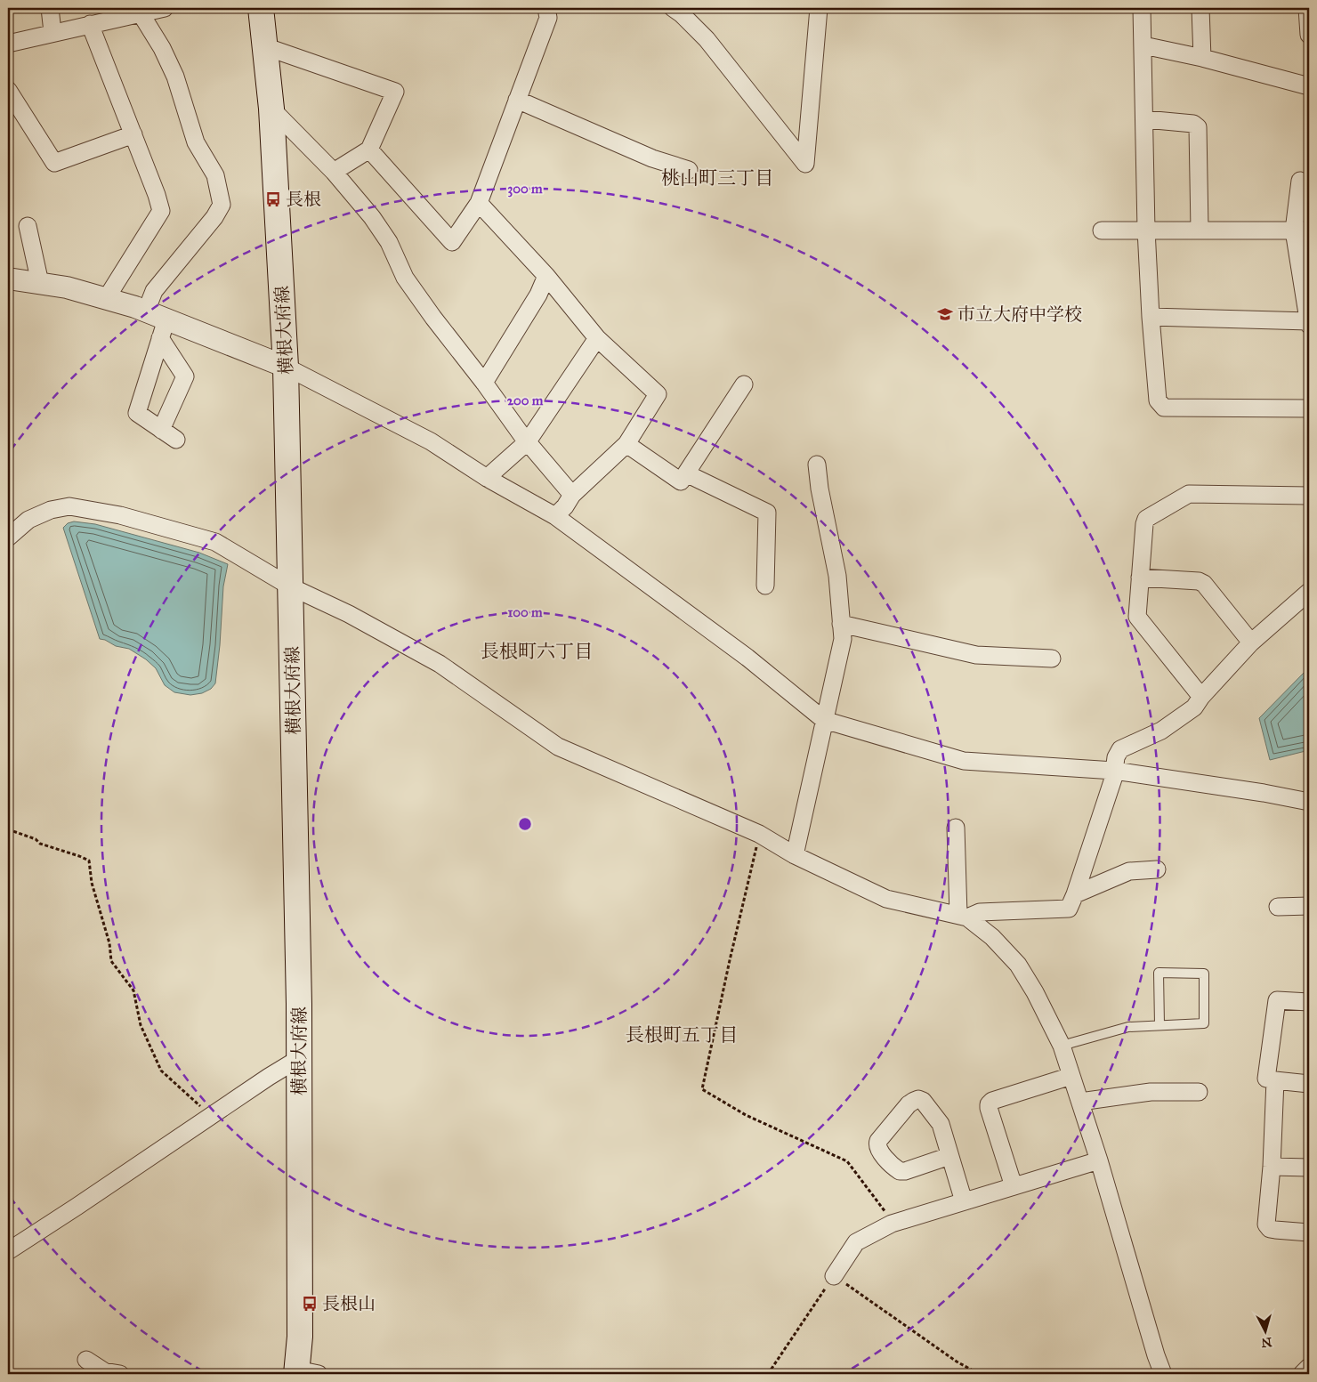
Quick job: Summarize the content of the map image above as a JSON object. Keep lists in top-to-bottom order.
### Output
{
  "streets": {
    "main road": ["横根大府線"]
  },
  "districts": ["桃山町三丁目", "長根町六丁目", "長根町五丁目"],
  "places": {
    "bus stop": ["長根", "長根山"],
    "school or university": ["市立大府中学校"]
  },
  "north": "bottom",
  "rings": ["300 m", "200 m", "100 m"]
}
